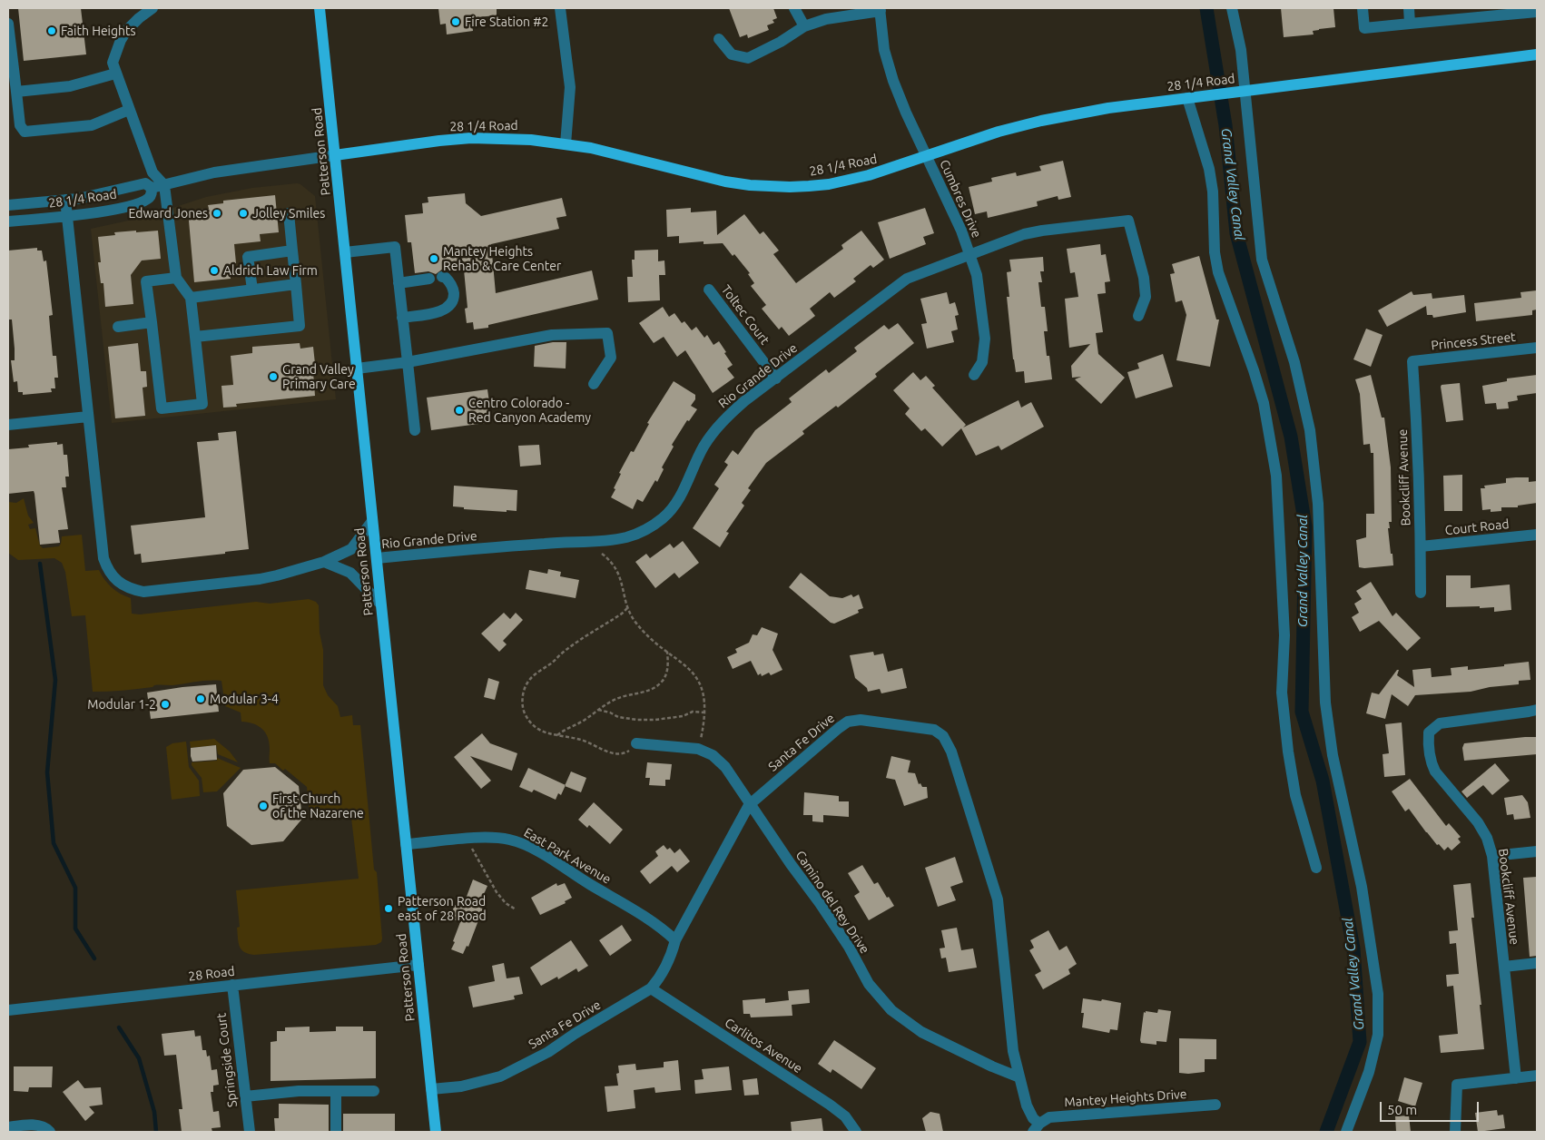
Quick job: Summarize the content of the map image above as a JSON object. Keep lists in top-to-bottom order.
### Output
{
  "streets": {
    "main road": ["28 1/4 Road", "Patterson Road"],
    "street": [
      "Cumbres Drive",
      "Toltec Court",
      "Princess Street",
      "Rio Grande Drive",
      "Bookcliff Avenue",
      "Court Road",
      "Santa Fe Drive",
      "East Park Avenue",
      "Camino del Rey Drive",
      "28 Road",
      "Carlitos Avenue",
      "Springside Court",
      "Mantey Heights Drive"
    ]
  },
  "crossings": [
    ["28 1/4 Road", "Patterson Road"],
    ["28 1/4 Road", "Cumbres Drive"],
    ["Patterson Road", "Rio Grande Drive"],
    ["Patterson Road", "Santa Fe Drive"],
    ["Patterson Road", "East Park Avenue"],
    ["Patterson Road", "28 Road"],
    ["Cumbres Drive", "Rio Grande Drive"],
    ["Toltec Court", "Rio Grande Drive"],
    ["Princess Street", "Bookcliff Avenue"],
    ["Bookcliff Avenue", "Court Road"],
    ["Santa Fe Drive", "East Park Avenue"],
    ["Santa Fe Drive", "Camino del Rey Drive"],
    ["Santa Fe Drive", "Carlitos Avenue"],
    ["Santa Fe Drive", "Mantey Heights Drive"],
    ["28 Road", "Springside Court"]
  ],
  "water": ["Grand Valley Canal"],
  "places": [
    "Fire Station #2",
    "Faith Heights",
    "Edward Jones",
    "Jolley Smiles",
    "Mantey Heights Rehab & Care Center",
    "Aldrich Law Firm",
    "Grand Valley Primary Care",
    "Centro Colorado - Red Canyon Academy",
    "Modular 3-4",
    "Modular 1-2",
    "First Church of the Nazarene",
    "Patterson Road east of 28 Road"
  ],
  "scale_bar": "50 m"
}
